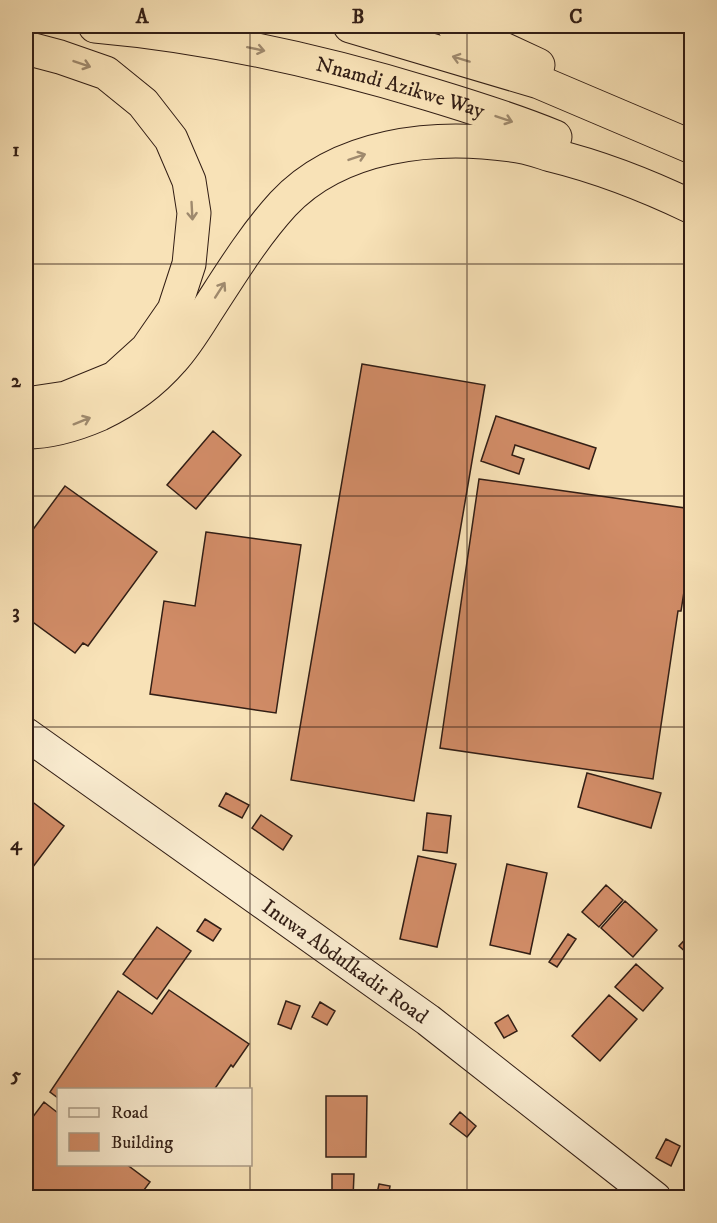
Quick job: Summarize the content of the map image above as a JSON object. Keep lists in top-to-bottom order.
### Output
{
  "streets": {
    "highway": ["Nnamdi Azikwe Way"],
    "street": ["Inuwa Abdulkadir Road"]
  },
  "legend": ["Road", "Building"],
  "grid": {
    "columns": ["A", "B", "C"],
    "rows": [
      "1",
      "2",
      "3",
      "4",
      "5"
    ]
  }
}
